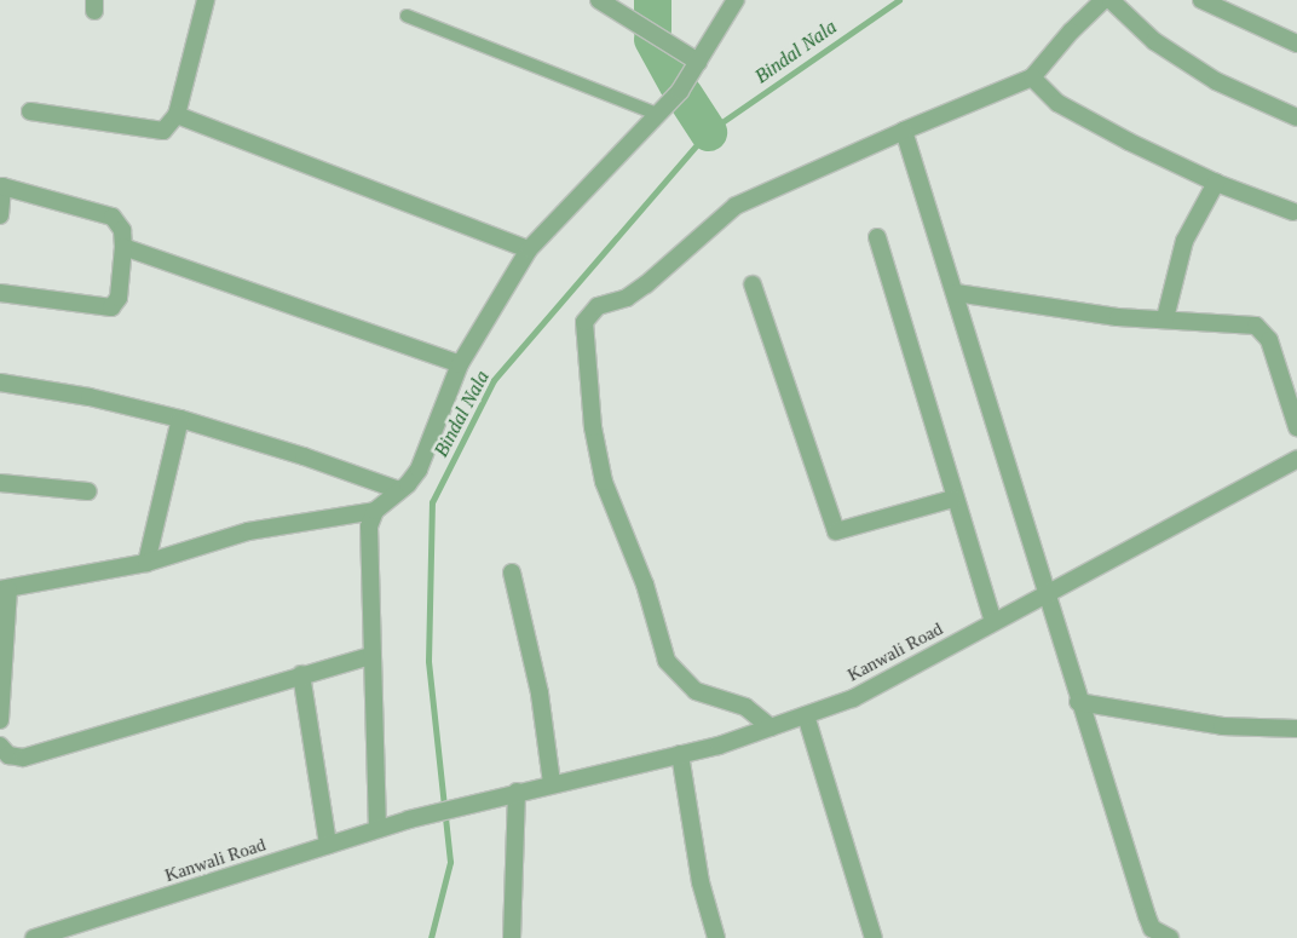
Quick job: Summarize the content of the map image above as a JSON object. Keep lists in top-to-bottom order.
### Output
{
  "streets": {
    "street": ["Kanwali Road"]
  },
  "water": ["Bindal Nala"]
}
